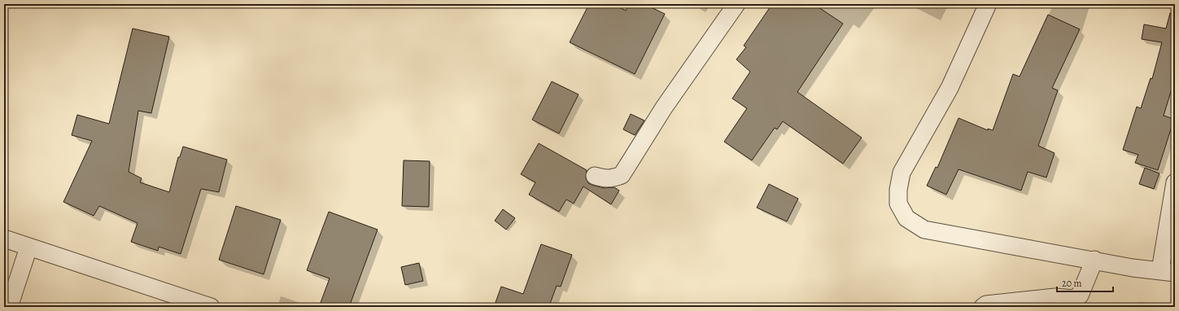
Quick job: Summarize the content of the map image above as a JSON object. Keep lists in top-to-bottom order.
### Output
{
  "scale_bar": "20 m"
}
